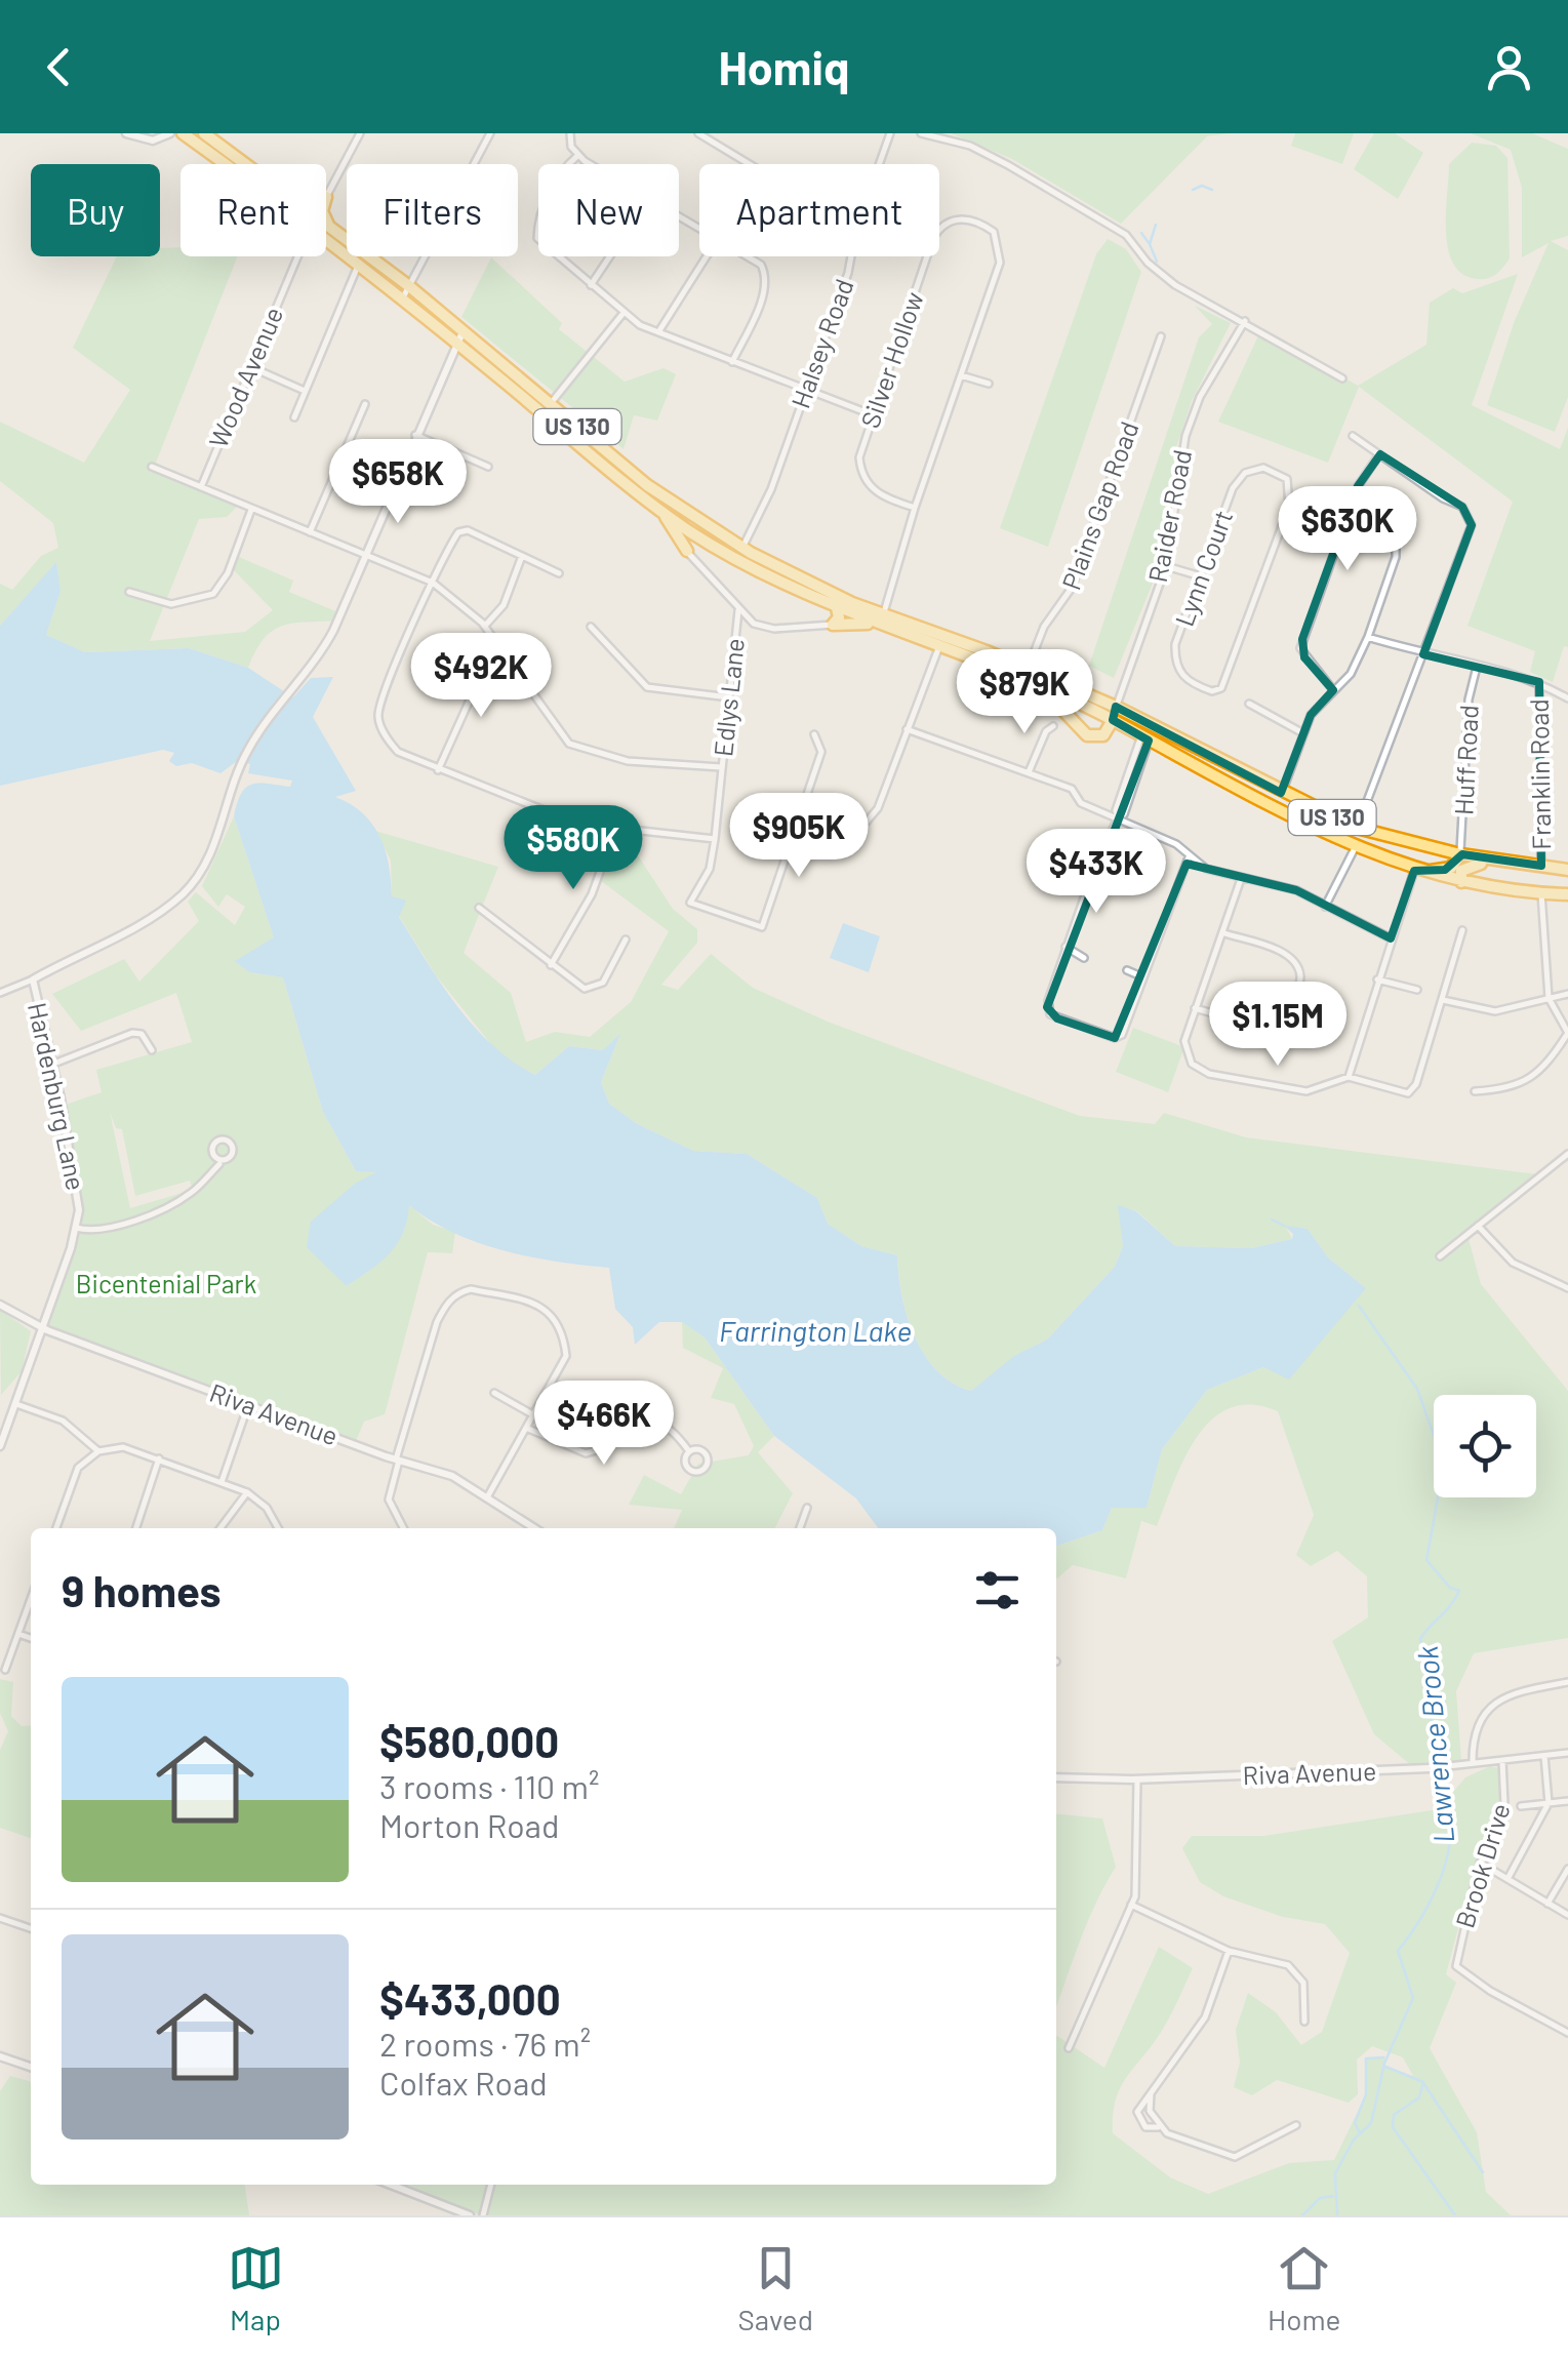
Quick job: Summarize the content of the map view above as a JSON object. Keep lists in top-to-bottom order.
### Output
{
  "streets": {
    "highway": ["US 130"],
    "street": [
      "Halsey Road",
      "Silver Hollow",
      "Wood Avenue",
      "Plains Gap Road",
      "Raider Road",
      "Lynn Court",
      "Edlys Lane",
      "Huff Road",
      "Franklin Road",
      "Hardenburg Lane",
      "Riva Avenue",
      "Brook Drive"
    ]
  },
  "crossings": [
    ["Halsey Road", "US 130"],
    ["Silver Hollow", "US 130"],
    ["US 130", "Plains Gap Road"],
    ["US 130", "Raider Road"],
    ["US 130", "Huff Road"],
    ["US 130", "Franklin Road"],
    ["Hardenburg Lane", "Riva Avenue"],
    ["Riva Avenue", "Brook Drive"]
  ],
  "water": ["Farrington Lake", "Lawrence Brook"],
  "parks": ["Bicentenial Park"],
  "page": {
    "header": "Homiq",
    "chip": [
      "Buy",
      "Rent",
      "Filters",
      "New",
      "Apartment"
    ],
    "price": [
      "$658K",
      "$630K",
      "$492K",
      "$879K",
      "$905K",
      "$580K",
      "$433K",
      "$1.15M",
      "$466K"
    ],
    "heading": "9 homes",
    "list": [
      {
        "name": "$580,000",
        "note": "3 rooms · 110 m² · Morton Road"
      },
      {
        "name": "$433,000",
        "note": "2 rooms · 76 m² · Colfax Road"
      }
    ],
    "tabs": ["Map", "Saved", "Home"]
  }
}
